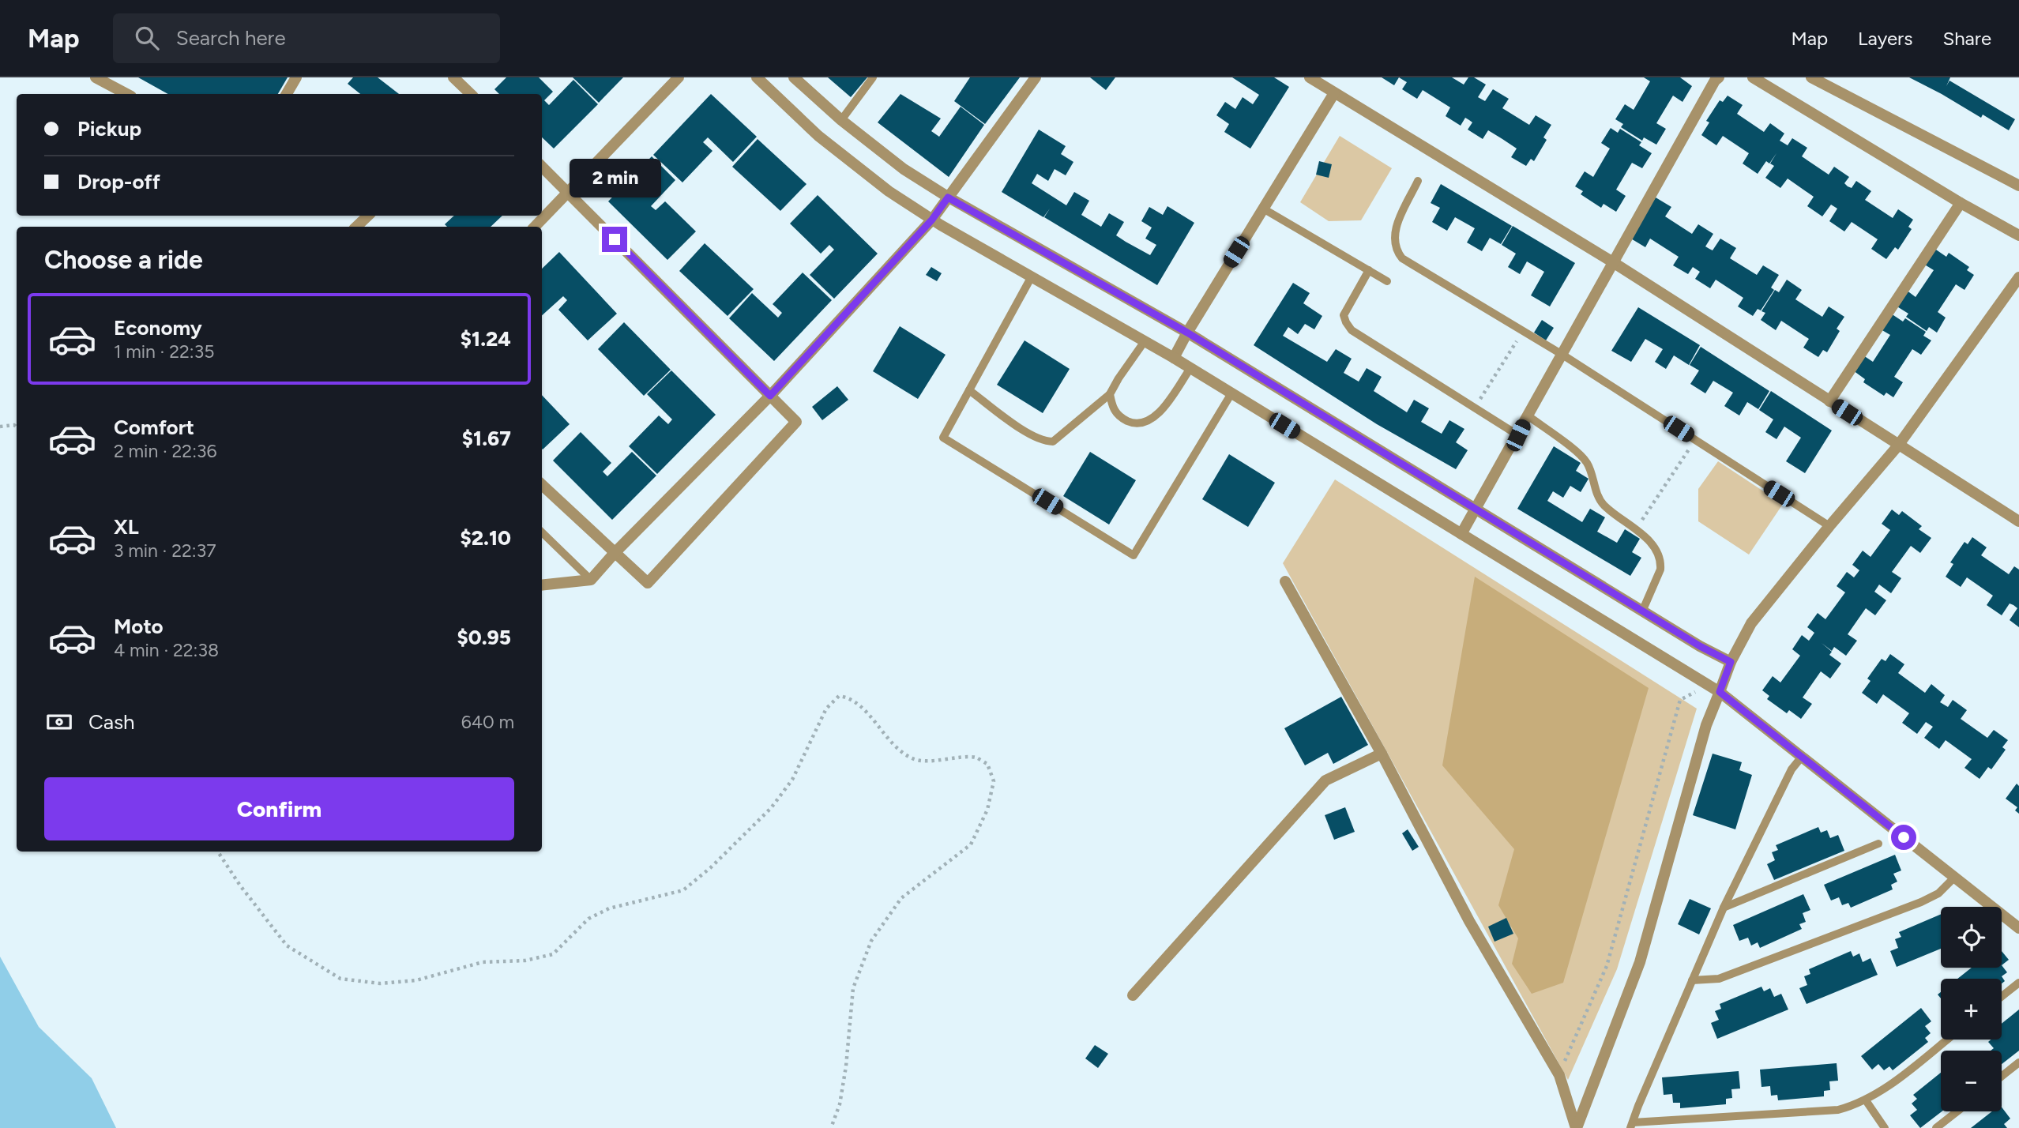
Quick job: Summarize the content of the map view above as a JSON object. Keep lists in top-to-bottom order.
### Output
{
  "page": {
    "header": "Map",
    "search": "Search here",
    "nav": ["Map", "Layers", "Share"],
    "banner": ["Pickup", "Drop-off"],
    "bubble": "2 min",
    "heading": "Choose a ride",
    "list": [
      {
        "name": "Economy",
        "note": "1 min · 22:35",
        "value": "$1.24"
      },
      {
        "name": "Comfort",
        "note": "2 min · 22:36",
        "value": "$1.67"
      },
      {
        "name": "XL",
        "note": "3 min · 22:37",
        "value": "$2.10"
      },
      {
        "name": "Moto",
        "note": "4 min · 22:38",
        "value": "$0.95"
      }
    ],
    "pay": ["Cash", "640 m"],
    "buttons": "Confirm",
    "map_buttons": ["+", "−"]
  }
}
